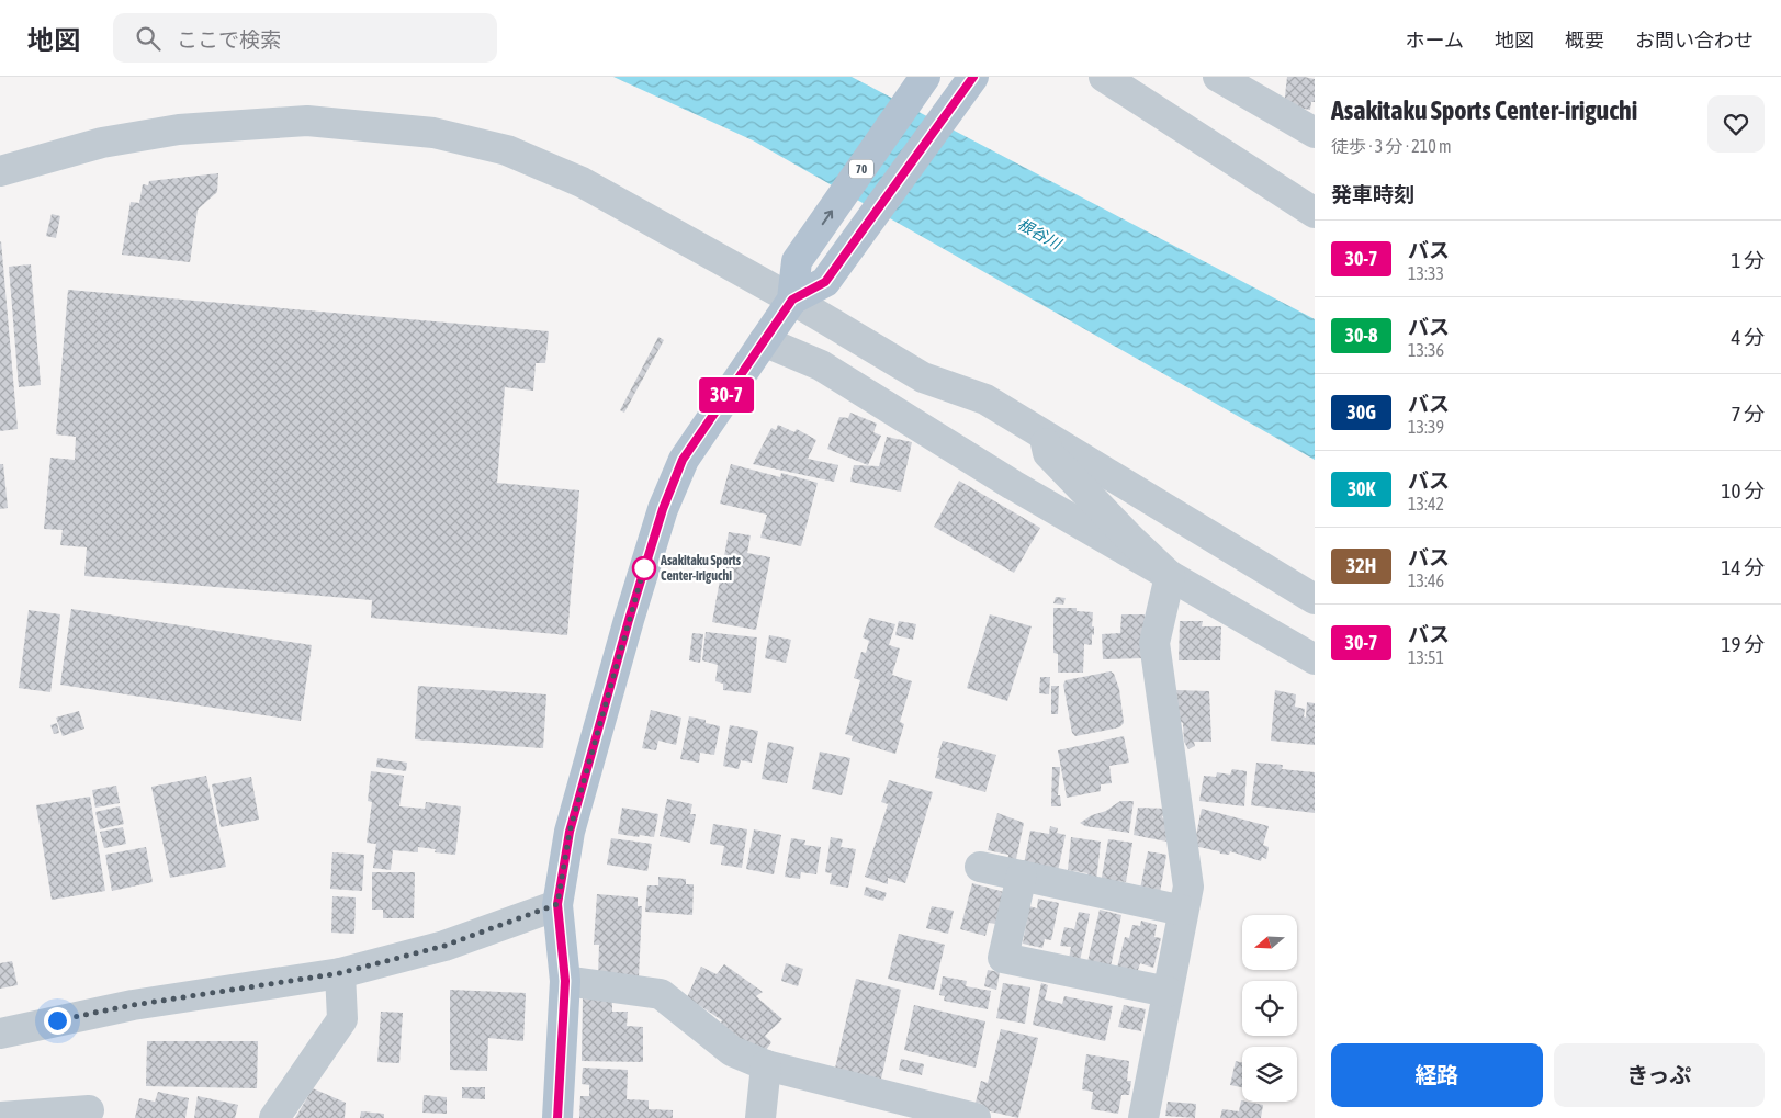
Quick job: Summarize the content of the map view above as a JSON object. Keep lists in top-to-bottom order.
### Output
{
  "streets": {
    "main road": ["70"]
  },
  "water": ["根谷川"],
  "places": ["Asakitaku Sports Center-iriguchi"],
  "lines": ["bus line 30-7"],
  "north": "left",
  "page": {
    "header": "地図",
    "search": "ここで検索",
    "nav": [
      "ホーム",
      "地図",
      "概要",
      "お問い合わせ"
    ],
    "on_map": "30-7",
    "heading": [
      ["Asakitaku Sports Center-iriguchi", "徒歩 · 3 分 · 210 m"],
      "発車時刻"
    ],
    "list": [
      {
        "mark": "30-7",
        "name": "バス",
        "note": "13:33",
        "value": "1 分"
      },
      {
        "mark": "30-8",
        "name": "バス",
        "note": "13:36",
        "value": "4 分"
      },
      {
        "mark": "30G",
        "name": "バス",
        "note": "13:39",
        "value": "7 分"
      },
      {
        "mark": "30K",
        "name": "バス",
        "note": "13:42",
        "value": "10 分"
      },
      {
        "mark": "32H",
        "name": "バス",
        "note": "13:46",
        "value": "14 分"
      },
      {
        "mark": "30-7",
        "name": "バス",
        "note": "13:51",
        "value": "19 分"
      }
    ],
    "buttons": ["経路", "きっぷ"]
  }
}
